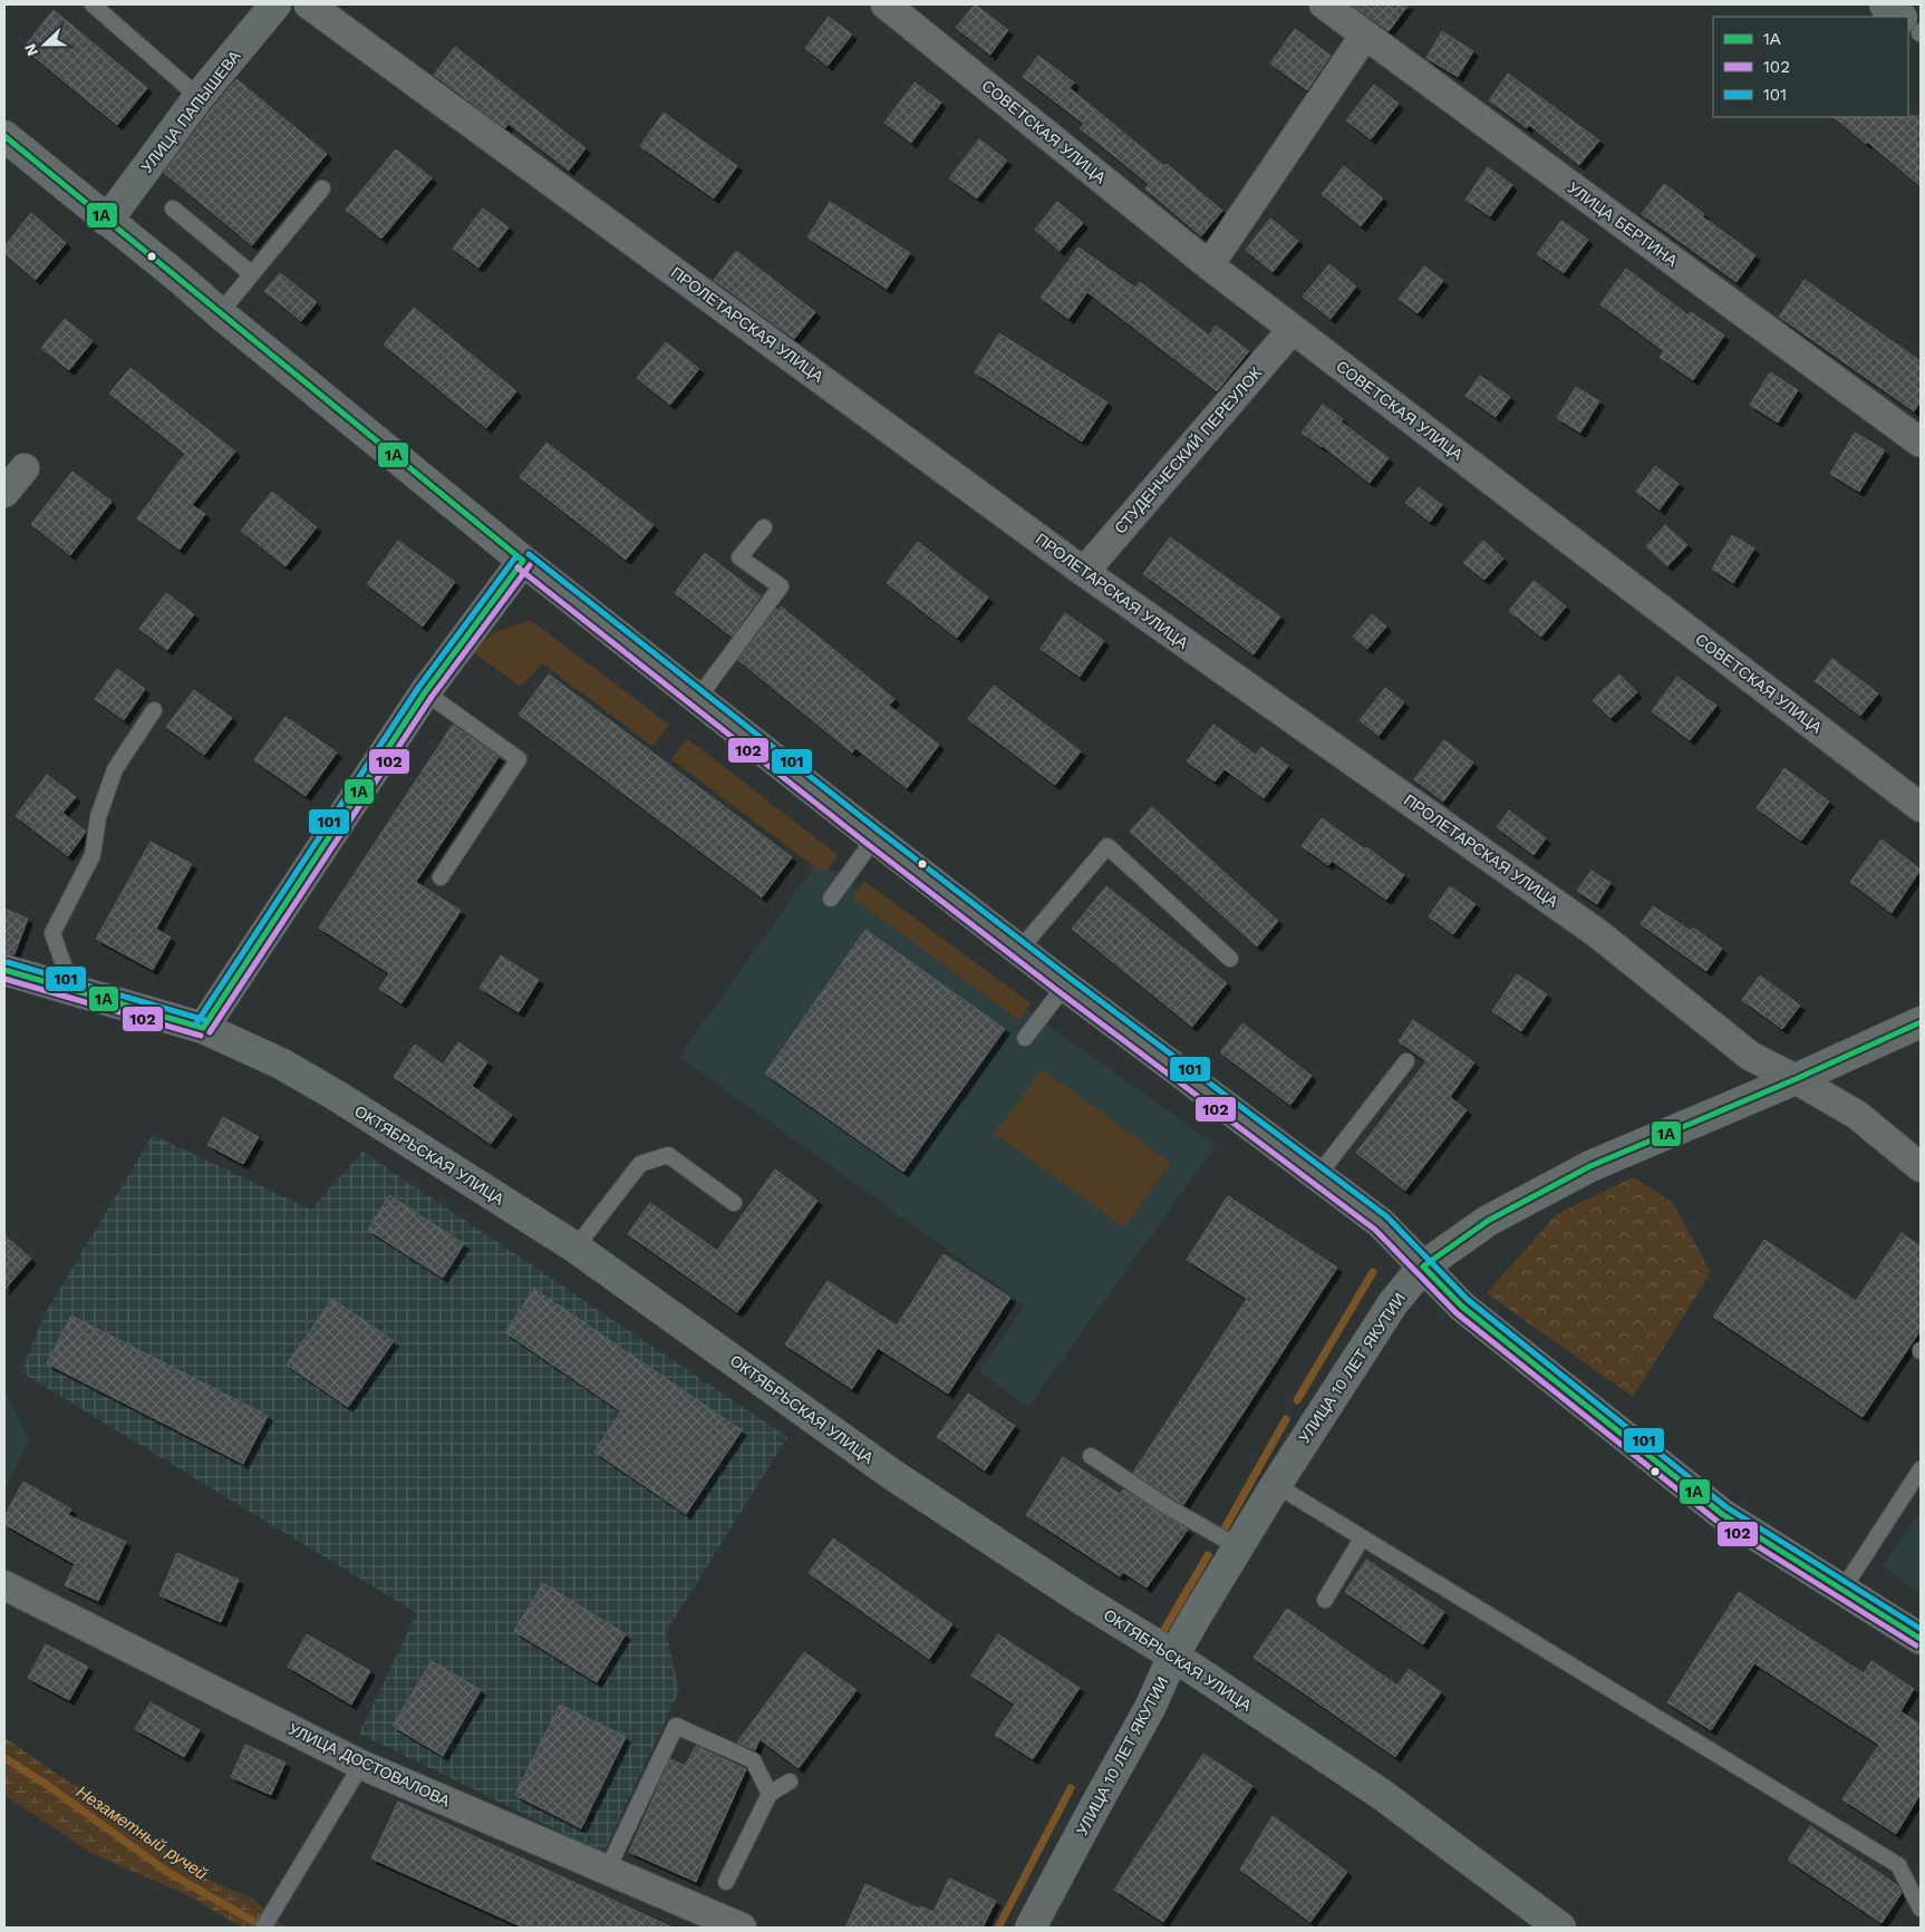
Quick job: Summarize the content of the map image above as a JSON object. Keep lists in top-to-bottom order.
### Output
{
  "streets": {
    "main road": ["УЛИЦА ПАПЫШЕВА", "ОКТЯБРЬСКАЯ УЛИЦА", "УЛИЦА 10 ЛЕТ ЯКУТИИ"],
    "street": [
      "СОВЕТСКАЯ УЛИЦА",
      "УЛИЦА БЕРТИНА",
      "ПРОЛЕТАРСКАЯ УЛИЦА",
      "СТУДЕНЧЕСКИЙ ПЕРЕУЛОК",
      "УЛИЦА ДОСТОВАЛОВА"
    ]
  },
  "crossings": [
    ["СОВЕТСКАЯ УЛИЦА", "СТУДЕНЧЕСКИЙ ПЕРЕУЛОК"],
    ["ПРОЛЕТАРСКАЯ УЛИЦА", "СТУДЕНЧЕСКИЙ ПЕРЕУЛОК"],
    ["ПРОЛЕТАРСКАЯ УЛИЦА", "УЛИЦА 10 ЛЕТ ЯКУТИИ"],
    ["ОКТЯБРЬСКАЯ УЛИЦА", "УЛИЦА 10 ЛЕТ ЯКУТИИ"]
  ],
  "water": ["Незаметный ручей"],
  "lines": ["transit line 1А", "transit line 101", "transit line 102"],
  "legend": ["1А", "102", "101"],
  "north": "left"
}
